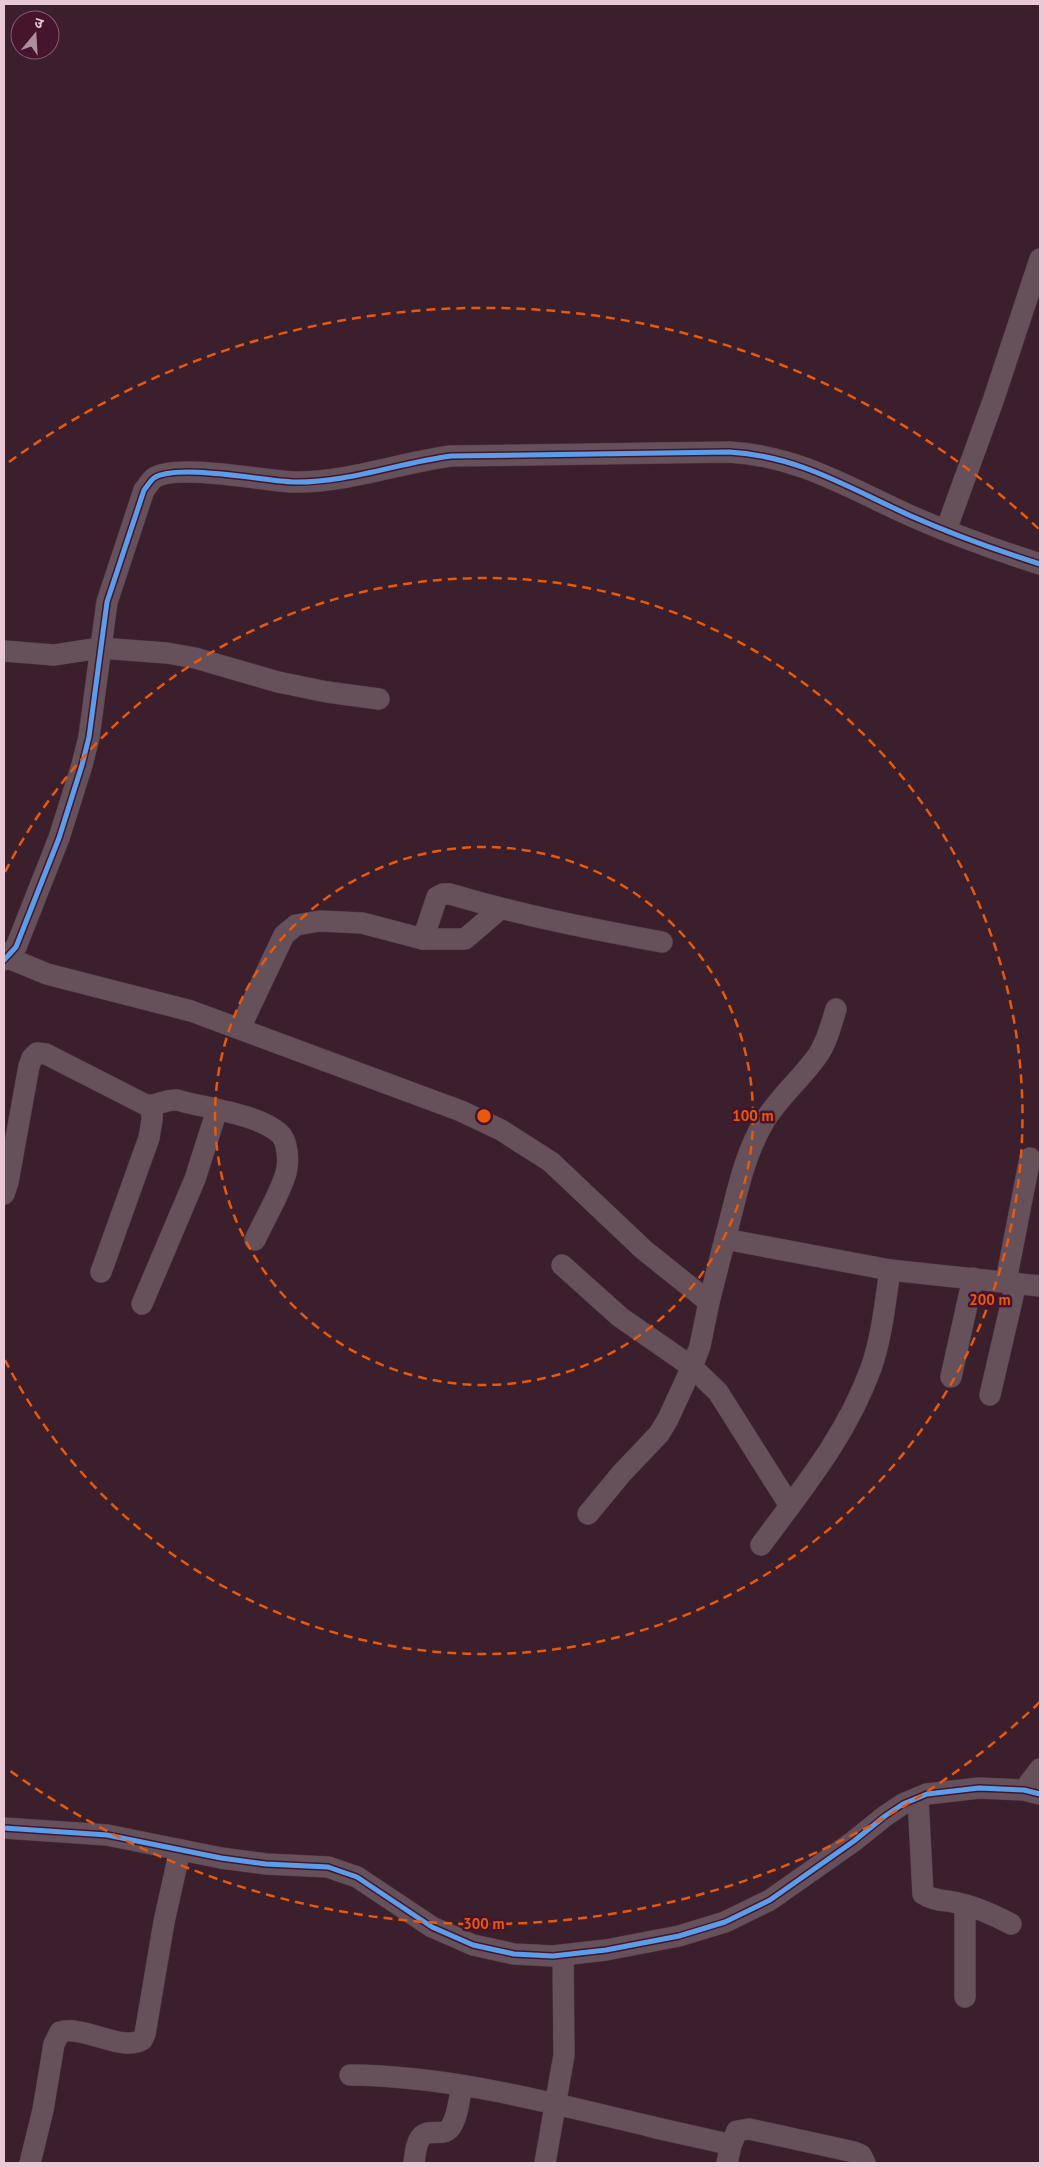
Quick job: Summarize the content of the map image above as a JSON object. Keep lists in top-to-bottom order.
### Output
{
  "north": "top",
  "rings": ["100 m", "200 m", "300 m"]
}
